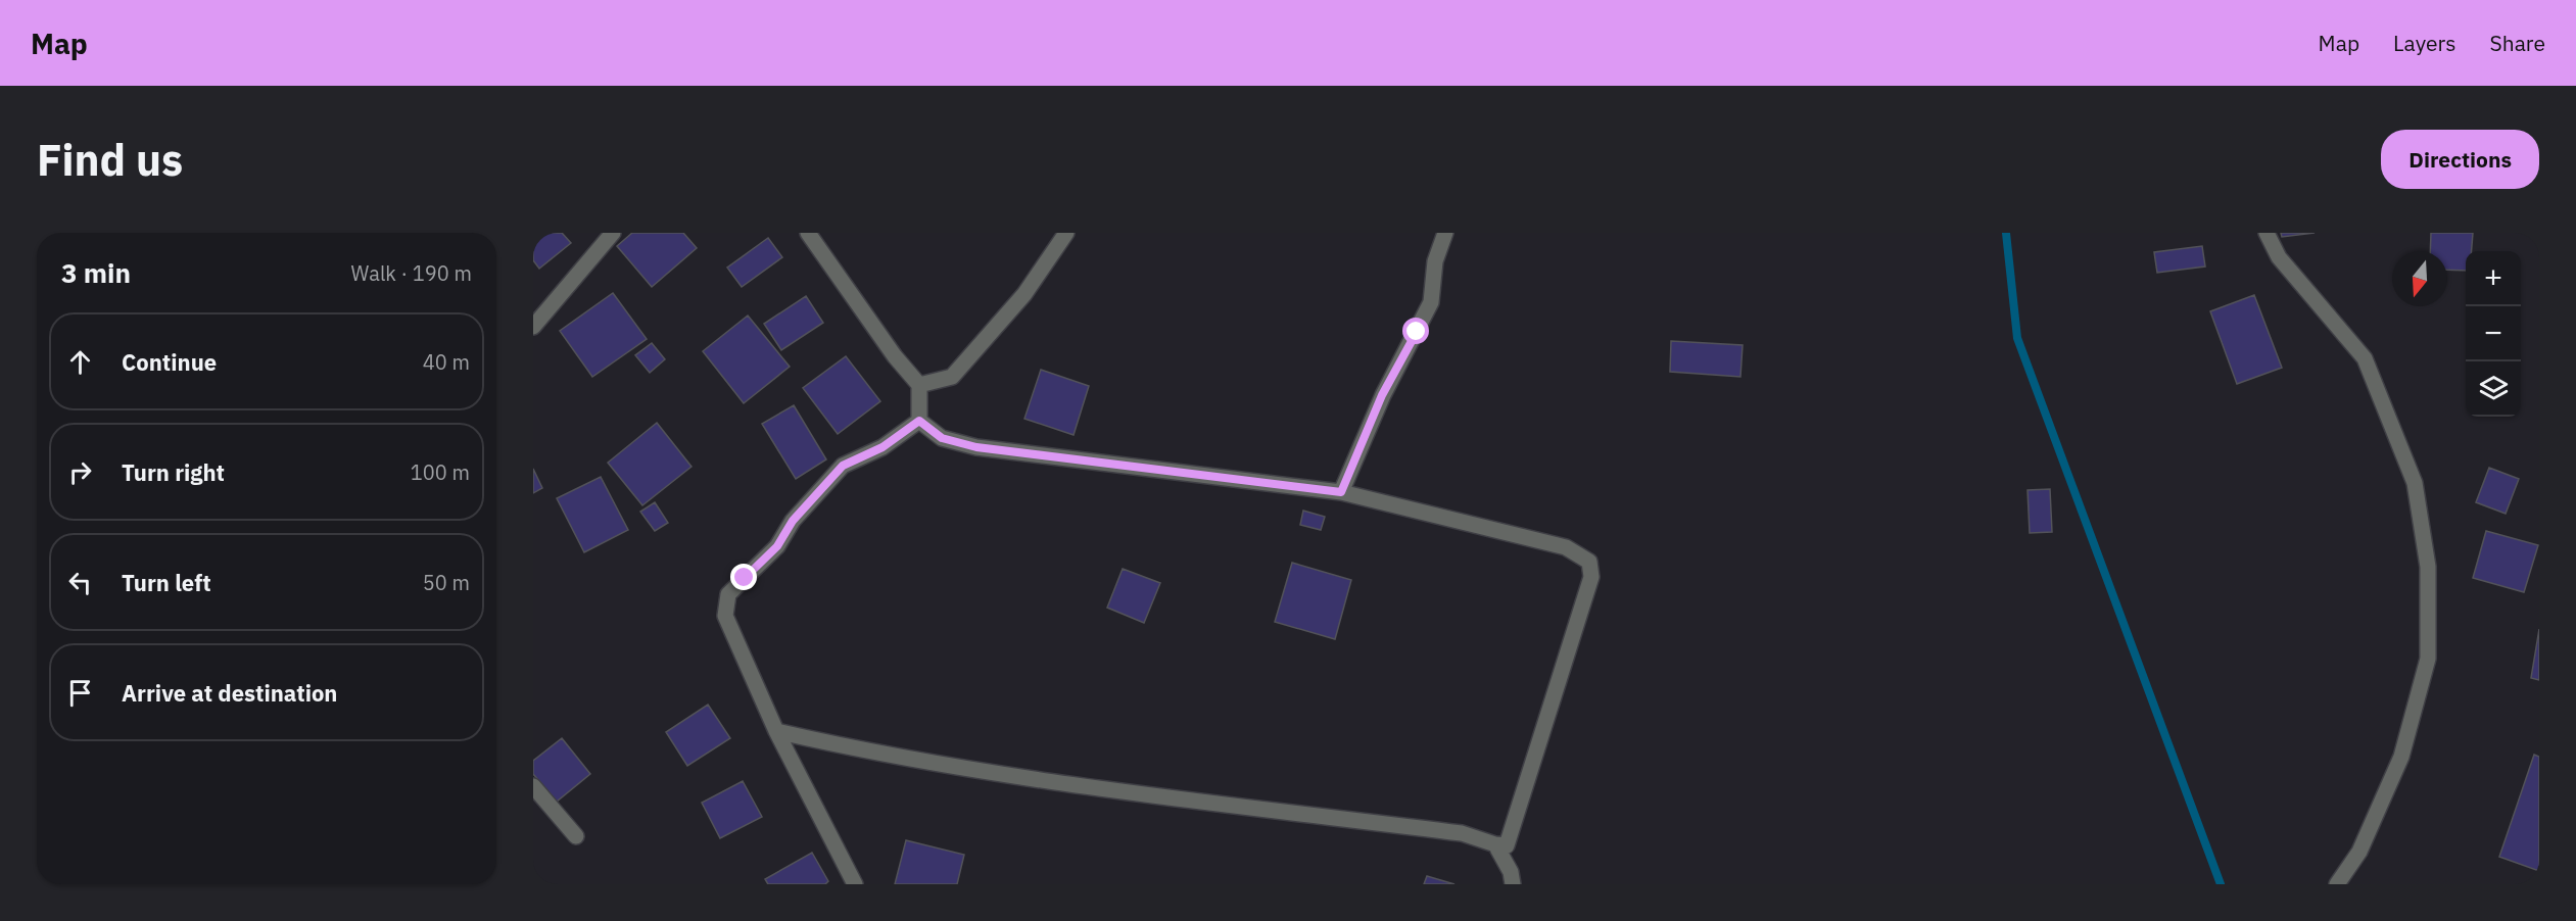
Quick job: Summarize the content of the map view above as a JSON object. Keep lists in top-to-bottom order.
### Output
{
  "north": "bottom",
  "page": {
    "header": "Map",
    "nav": ["Map", "Layers", "Share"],
    "buttons": "Directions",
    "title": "Find us",
    "heading": ["3 min", "Walk · 190 m"],
    "map_buttons": ["+", "−"],
    "list": [
      ["Continue", "40 m"],
      ["Turn right", "100 m"],
      ["Turn left", "50 m"],
      "Arrive at destination"
    ]
  }
}
